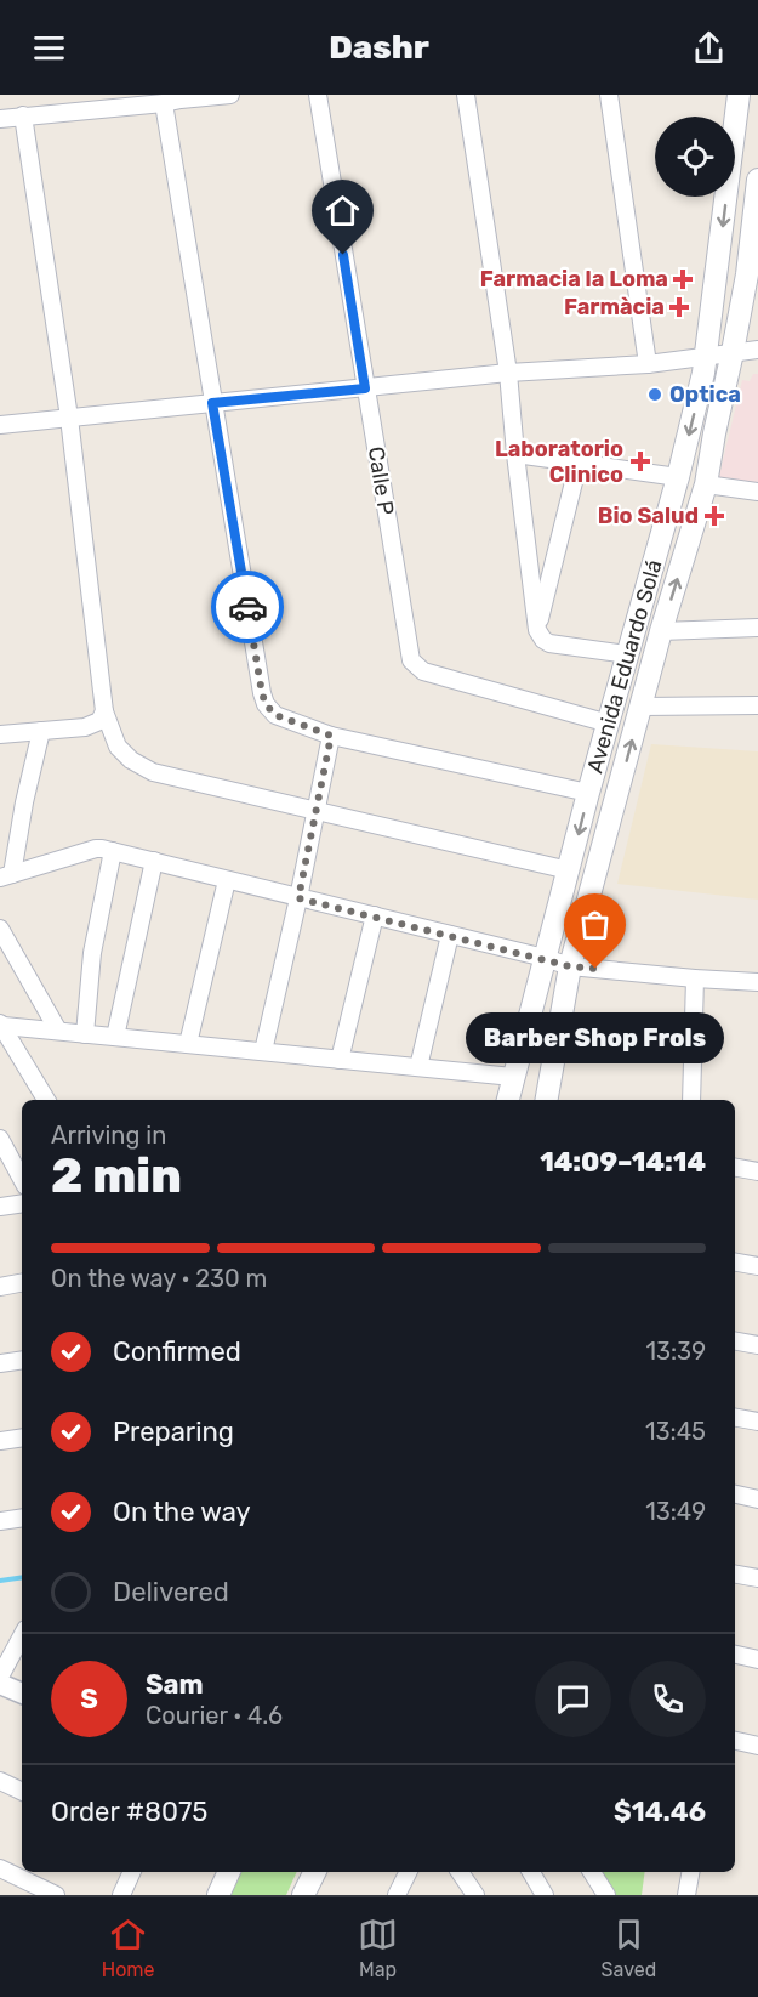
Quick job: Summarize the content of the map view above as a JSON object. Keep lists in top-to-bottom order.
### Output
{
  "streets": {
    "main road": ["Avenida Eduardo Solá"],
    "street": ["Calle P"]
  },
  "crossings": [
    ["Calle P", "Avenida Eduardo Solá"]
  ],
  "places": {
    "health": [
      "Farmacia la Loma",
      "Farmàcia",
      "Laboratorio Clinico",
      "Bio Salud"
    ],
    "other": ["Optica", "Barber Shop Frols"]
  },
  "page": {
    "header": "Dashr",
    "bubble": "Barber Shop Frols",
    "heading": ["2 min", "Arriving in", "14:09–14:14"],
    "panel": [
      "Sam",
      "Courier · 4.6",
      "Order #8075",
      "$14.46"
    ],
    "bar": "On the way · 230 m",
    "list": [
      ["Confirmed", "13:39"],
      ["Preparing", "13:45"],
      ["On the way", "13:49"],
      "Delivered"
    ],
    "round": "S",
    "tabs": ["Home", "Map", "Saved"]
  }
}
